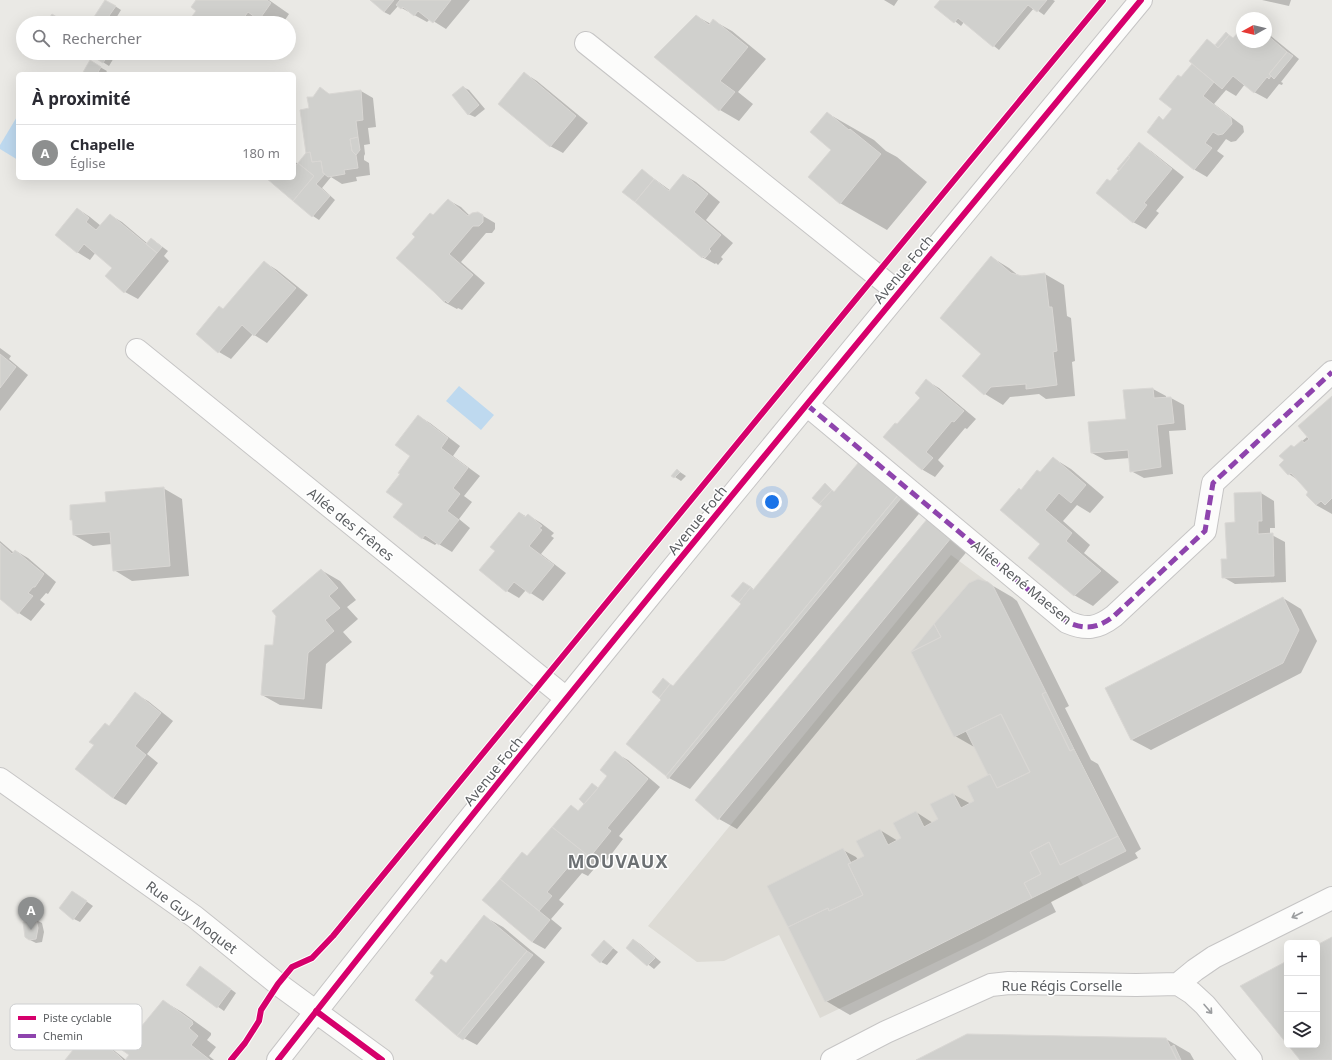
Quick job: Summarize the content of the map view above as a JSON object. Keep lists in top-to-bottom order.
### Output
{
  "streets": {
    "street": [
      "Avenue Foch",
      "Allée des Frênes",
      "Allée René Maesen",
      "Rue Guy Moquet",
      "Rue Régis Corselle"
    ]
  },
  "crossings": [
    ["Avenue Foch", "Allée des Frênes"],
    ["Avenue Foch", "Allée René Maesen"],
    ["Avenue Foch", "Rue Guy Moquet"]
  ],
  "districts": ["MOUVAUX"],
  "legend": ["Piste cyclable", "Chemin"],
  "north": "left",
  "page": {
    "search": "Rechercher",
    "heading": "À proximité",
    "list": [
      {
        "mark": "A",
        "name": "Chapelle",
        "note": "Église",
        "value": "180 m"
      }
    ],
    "pins": "A",
    "map_buttons": ["+", "−"]
  }
}
